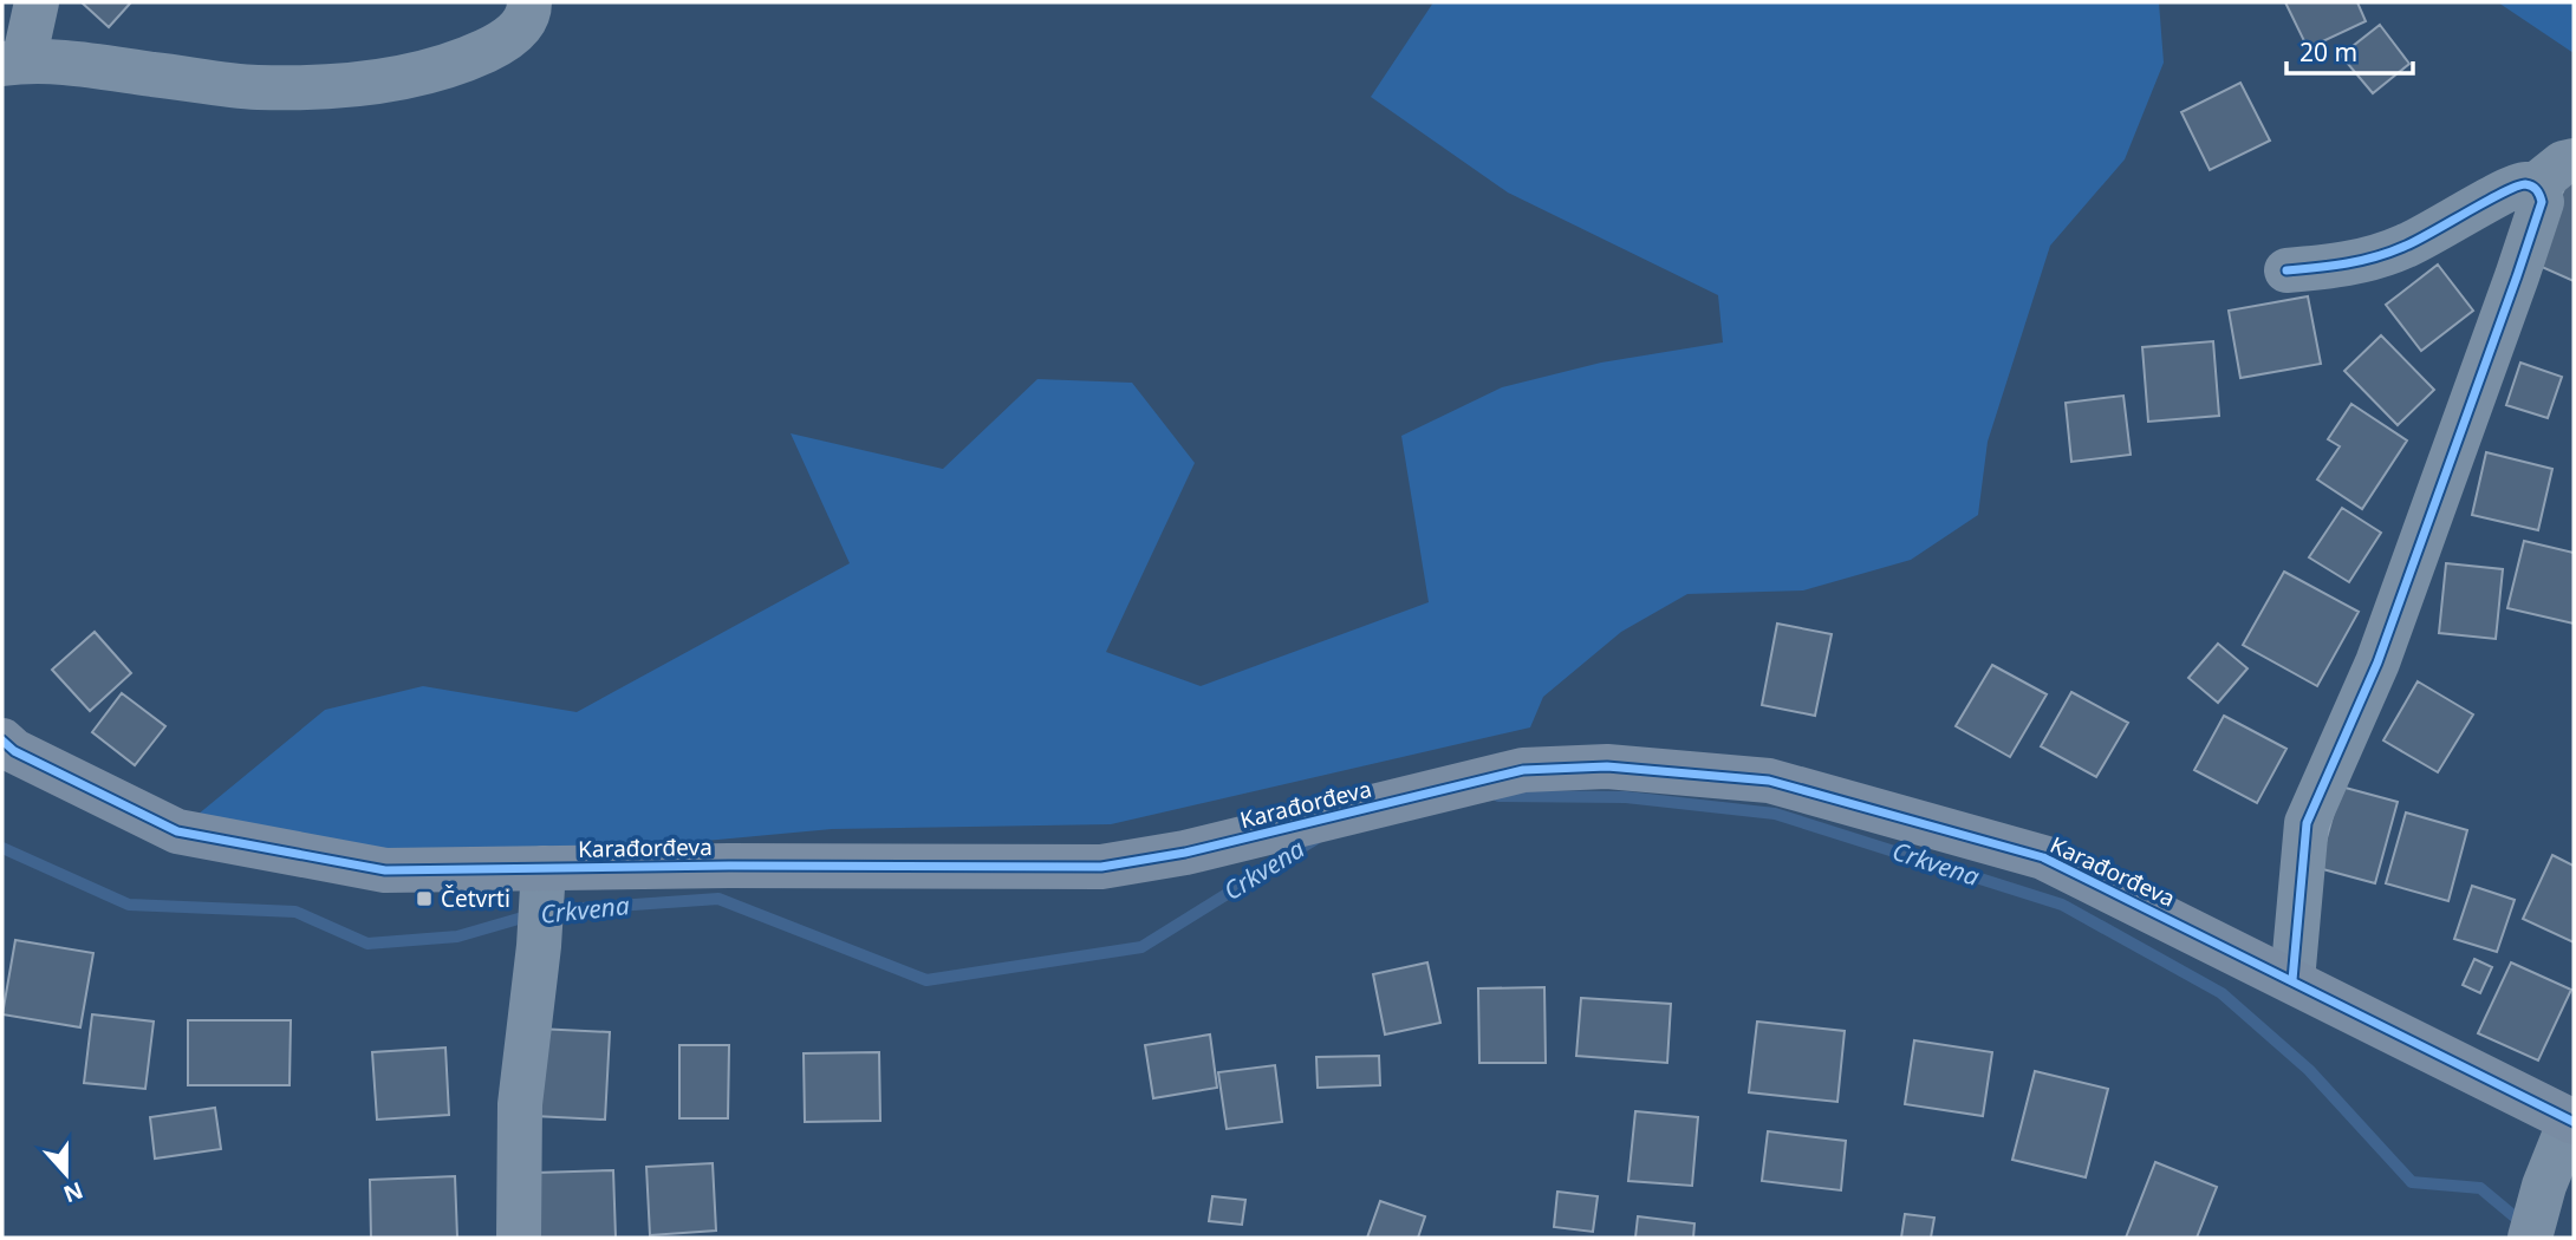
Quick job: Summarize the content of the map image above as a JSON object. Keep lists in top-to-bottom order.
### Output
{
  "streets": {
    "main road": ["Karađorđeva"]
  },
  "water": ["Crkvena"],
  "places": {
    "transit": ["Četvrti"]
  },
  "scale_bar": "20 m",
  "north": "bottom"
}
